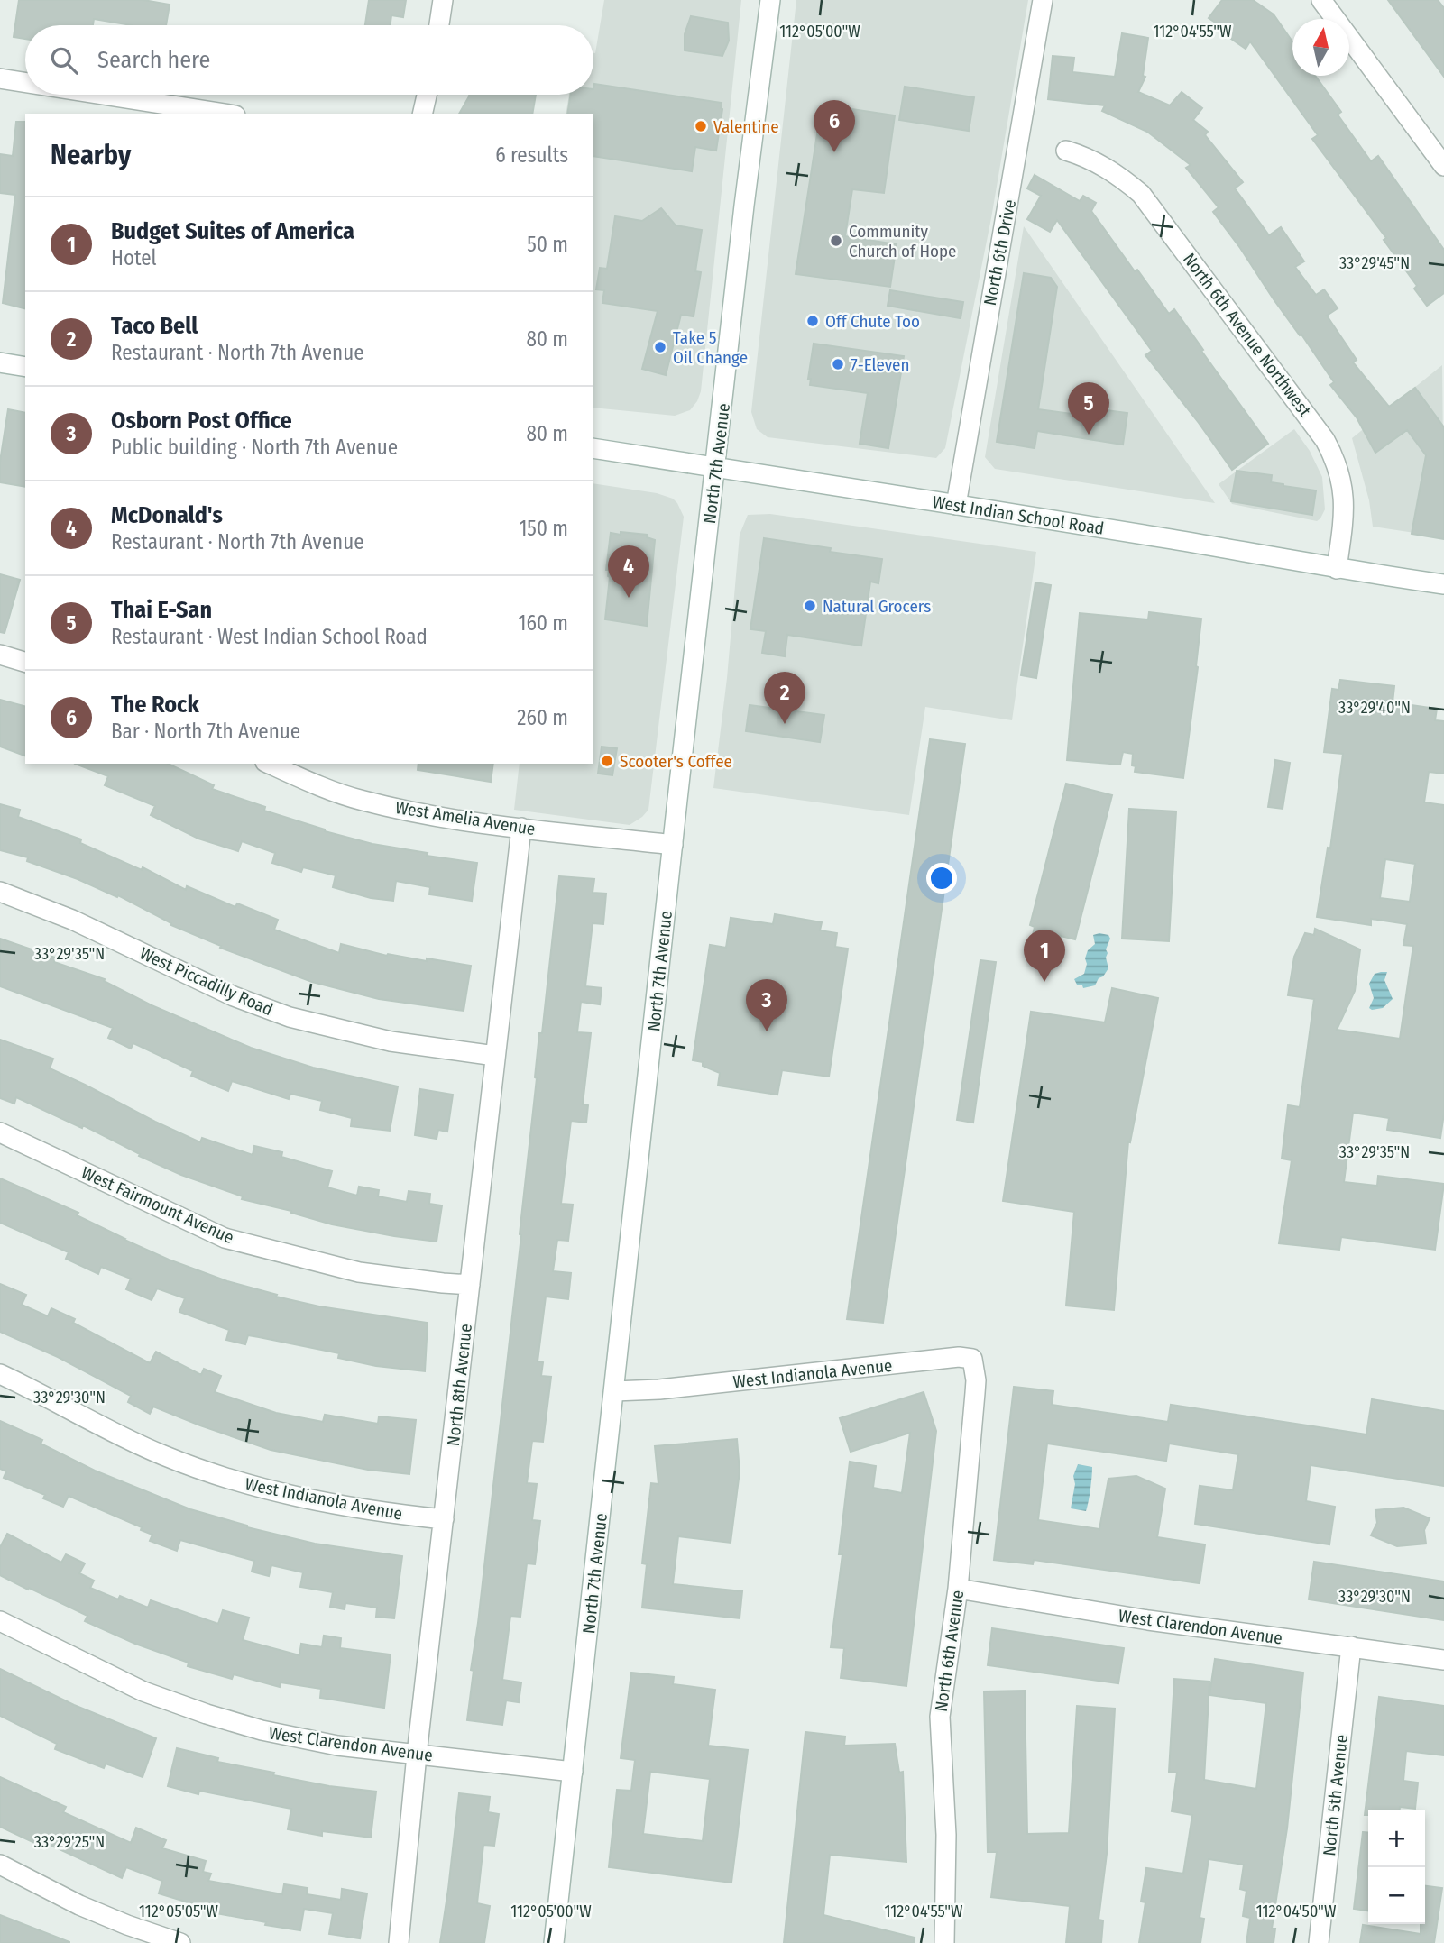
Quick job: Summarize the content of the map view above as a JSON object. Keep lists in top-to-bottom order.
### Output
{
  "streets": {
    "street": [
      "North 6th Drive",
      "North 6th Avenue Northwest",
      "North 7th Avenue",
      "West Indian School Road",
      "West Amelia Avenue",
      "West Piccadilly Road",
      "West Fairmount Avenue",
      "West Indianola Avenue",
      "North 8th Avenue",
      "West Clarendon Avenue",
      "North 6th Avenue",
      "North 5th Avenue"
    ]
  },
  "crossings": [
    ["North 6th Drive", "West Indian School Road"],
    ["North 6th Avenue Northwest", "West Indian School Road"],
    ["North 7th Avenue", "West Indian School Road"],
    ["North 7th Avenue", "West Amelia Avenue"],
    ["North 7th Avenue", "West Indianola Avenue"],
    ["North 7th Avenue", "West Clarendon Avenue"],
    ["West Amelia Avenue", "North 8th Avenue"],
    ["West Piccadilly Road", "North 8th Avenue"],
    ["West Fairmount Avenue", "North 8th Avenue"],
    ["West Indianola Avenue", "North 8th Avenue"],
    ["West Indianola Avenue", "North 6th Avenue"],
    ["North 8th Avenue", "West Clarendon Avenue"],
    ["West Clarendon Avenue", "North 6th Avenue"],
    ["West Clarendon Avenue", "North 5th Avenue"]
  ],
  "places": [
    "Valentine",
    "Community Church of Hope",
    "Off Chute Too",
    "Take 5 Oil Change",
    "7-Eleven",
    "Natural Grocers",
    "Scooter's Coffee"
  ],
  "north": "top",
  "page": {
    "search": "Search here",
    "pins": [
      "6",
      "5",
      "4",
      "2",
      "1",
      "3"
    ],
    "heading": ["Nearby", "6 results"],
    "list": [
      {
        "mark": "1",
        "name": "Budget Suites of America",
        "note": "Hotel",
        "value": "50 m"
      },
      {
        "mark": "2",
        "name": "Taco Bell",
        "note": "Restaurant · North 7th Avenue",
        "value": "80 m"
      },
      {
        "mark": "3",
        "name": "Osborn Post Office",
        "note": "Public building · North 7th Avenue",
        "value": "80 m"
      },
      {
        "mark": "4",
        "name": "McDonald's",
        "note": "Restaurant · North 7th Avenue",
        "value": "150 m"
      },
      {
        "mark": "5",
        "name": "Thai E-San",
        "note": "Restaurant · West Indian School Road",
        "value": "160 m"
      },
      {
        "mark": "6",
        "name": "The Rock",
        "note": "Bar · North 7th Avenue",
        "value": "260 m"
      }
    ],
    "map_buttons": ["+", "−"]
  },
  "coordinates": [
    "112°05'00\"W",
    "112°04'55\"W",
    "33°29'45\"N",
    "33°29'40\"N",
    "33°29'35\"N",
    "33°29'30\"N",
    "33°29'25\"N",
    "112°05'05\"W",
    "112°04'50\"W"
  ]
}
